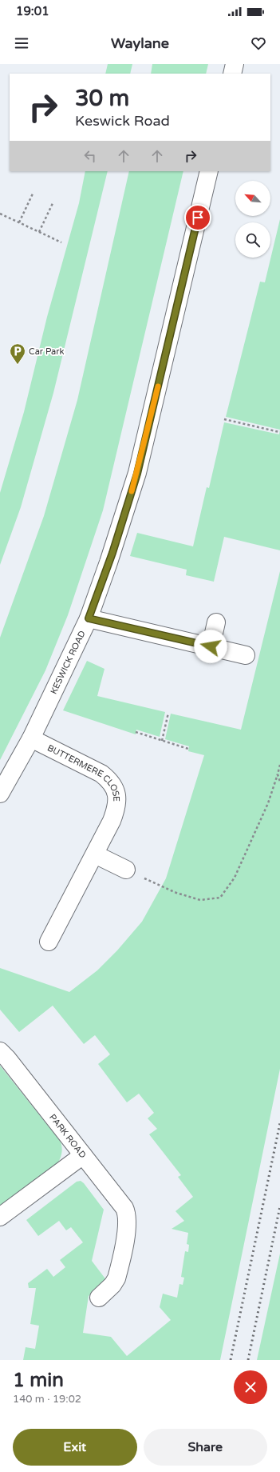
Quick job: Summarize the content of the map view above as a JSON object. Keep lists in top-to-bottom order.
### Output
{
  "streets": {
    "street": ["KESWICK ROAD", "BUTTERMERE CLOSE", "PARK ROAD"]
  },
  "crossings": [
    ["KESWICK ROAD", "BUTTERMERE CLOSE"]
  ],
  "places": {
    "parking": ["Car Park"]
  },
  "north": "top left",
  "page": {
    "status": "19:01",
    "header": "Waylane",
    "turn": ["30 m", "Keswick Road"],
    "heading": ["1 min", "140 m · 19:02"],
    "buttons": ["Exit", "Share"]
  }
}
